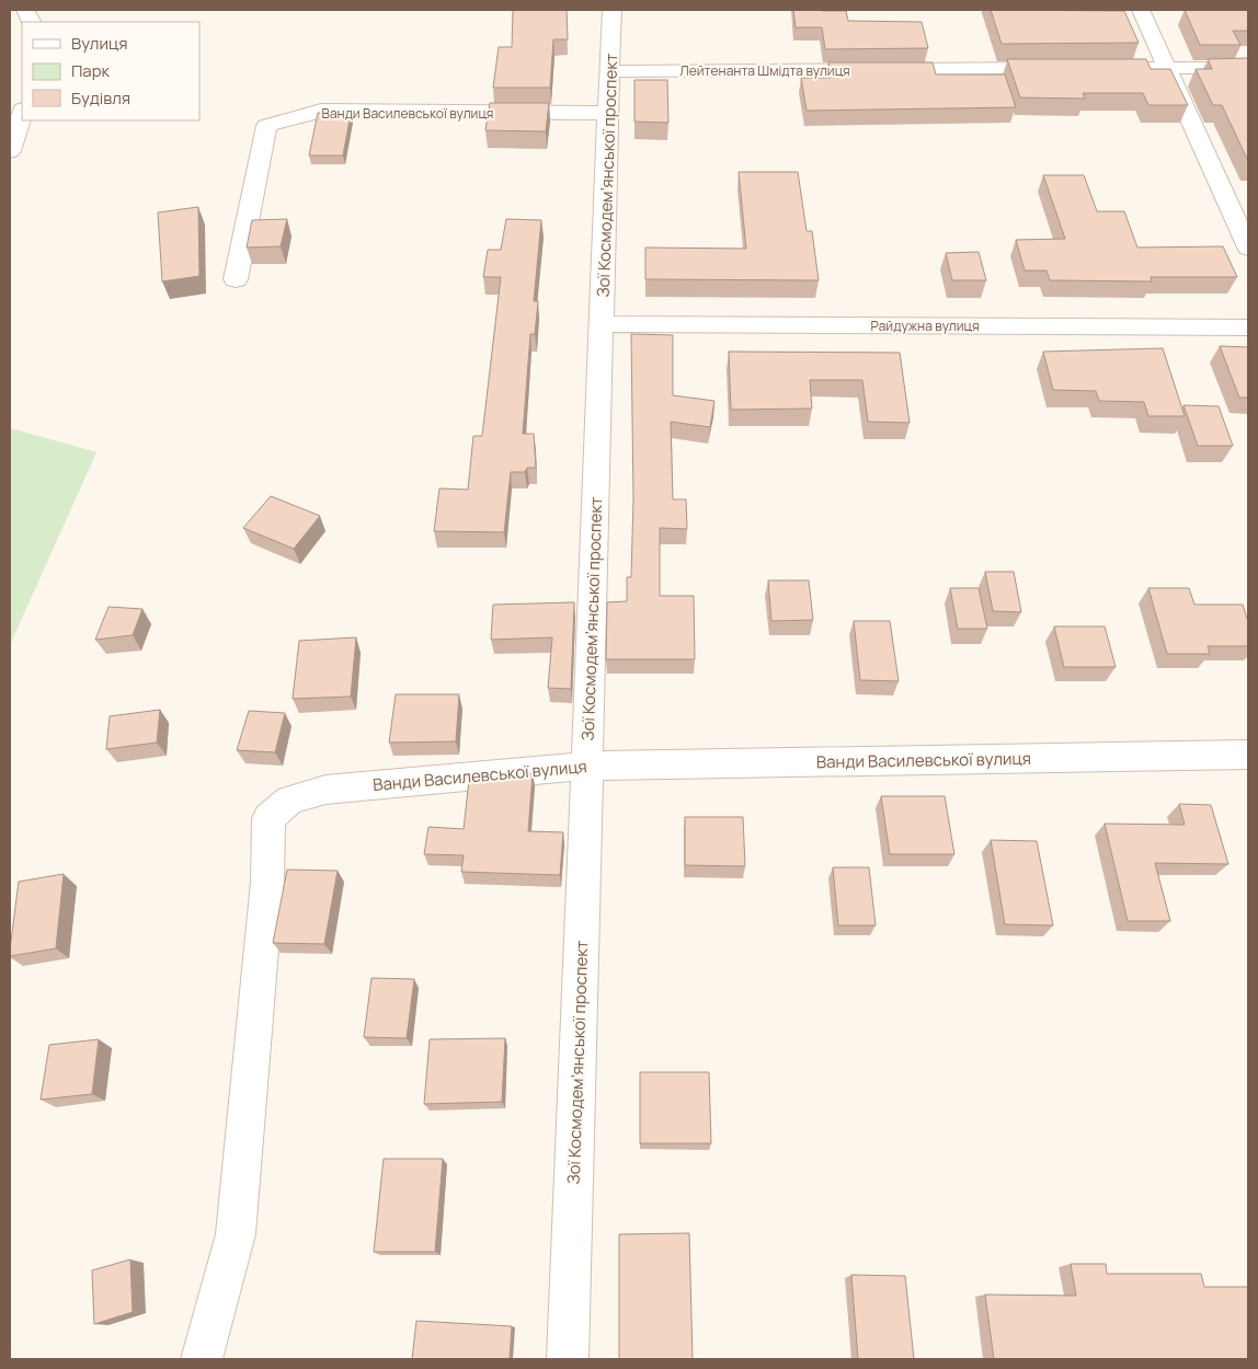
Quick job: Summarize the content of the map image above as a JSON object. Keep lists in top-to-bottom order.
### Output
{
  "streets": {
    "street": [
      "Лейтенанта Шмідта вулиця",
      "Ванди Василевської вулиця",
      "Зої Космодем’янської проспект",
      "Райдужна вулиця"
    ]
  },
  "crossings": [
    ["Лейтенанта Шмідта вулиця", "Зої Космодем’янської проспект"],
    ["Ванди Василевської вулиця", "Зої Космодем’янської проспект"],
    ["Зої Космодем’янської проспект", "Райдужна вулиця"]
  ],
  "legend": ["Вулиця", "Парк", "Будівля"]
}
